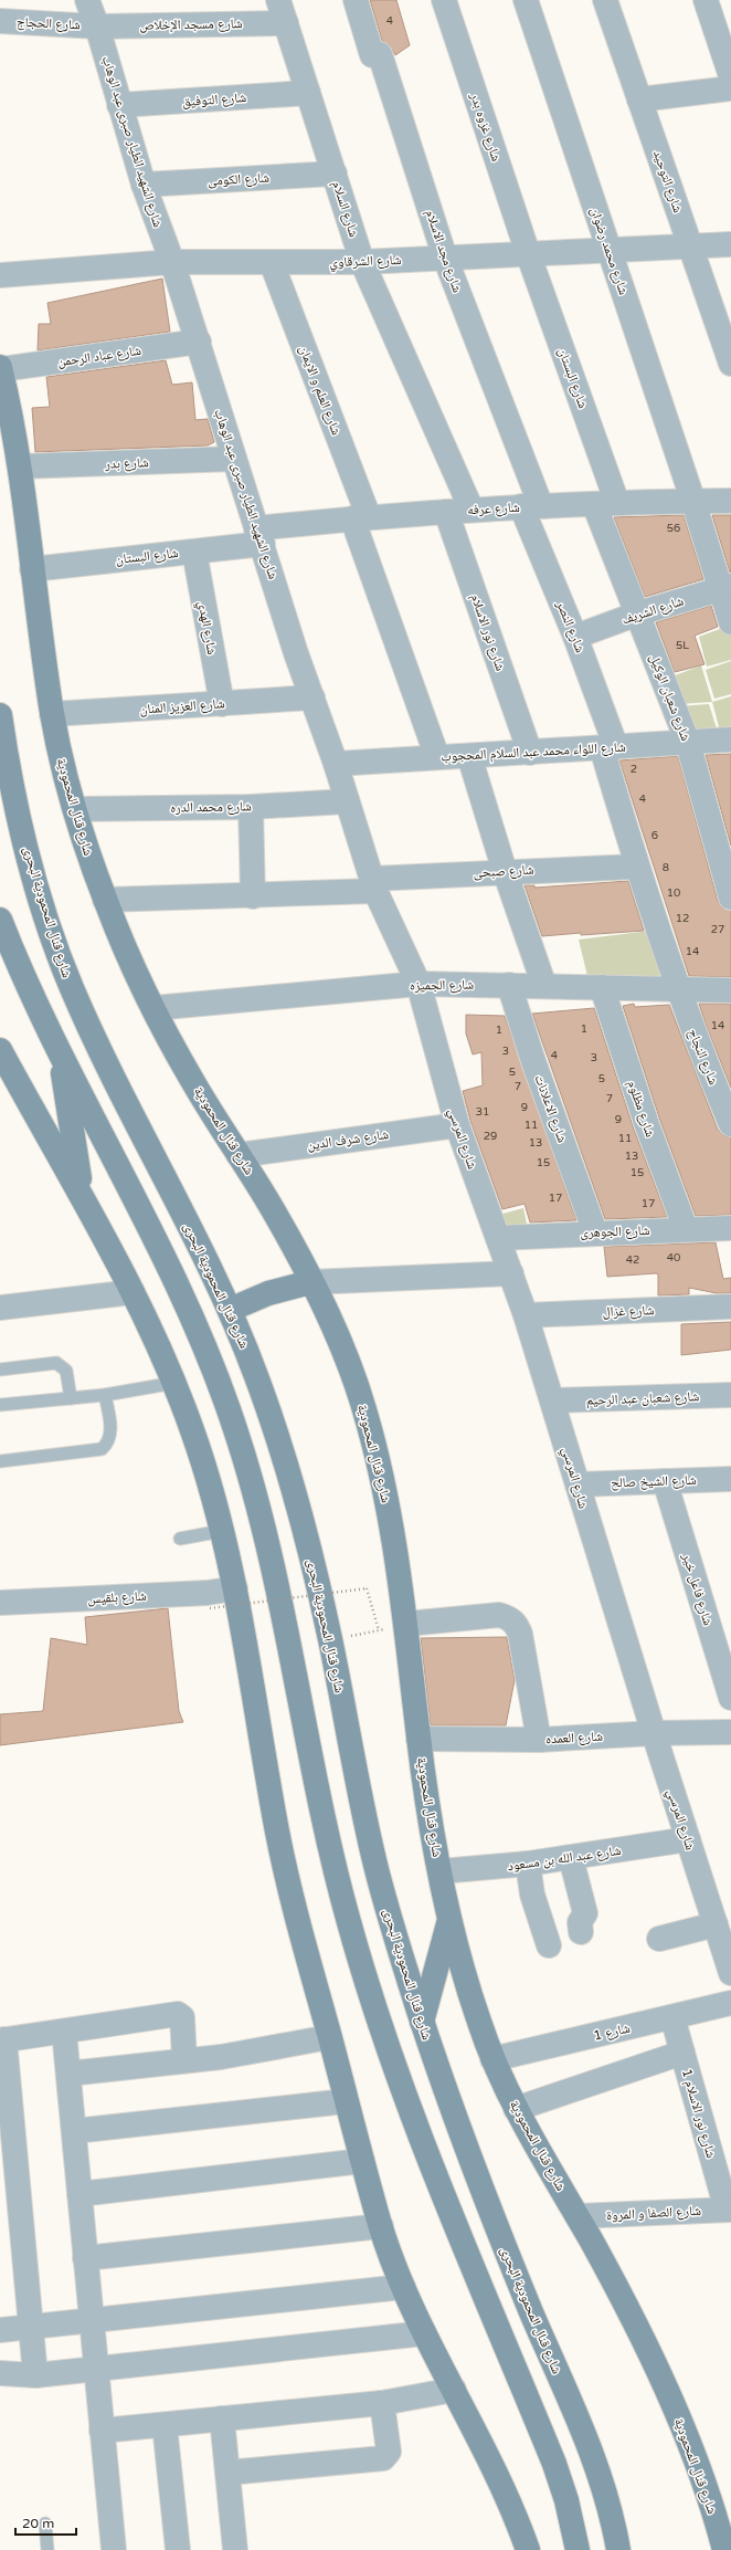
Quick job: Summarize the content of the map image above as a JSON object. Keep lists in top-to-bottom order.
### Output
{
  "streets": {
    "main road": ["شارع قنال المحمودية", "شارع قنال المحمودية البحرى"],
    "street": [
      "شارع الحجاج",
      "شارع مسجد الإخلاص",
      "شارع التوفيق",
      "شارع غزوه بدر",
      "شارع الشهيد الطيار صبرى عبد الوهاب",
      "شارع الكومى",
      "شارع التوحيد",
      "شارع السلام",
      "شارع مجد الاسلام",
      "شارع محمد رضوان",
      "شارع الشرقاوي",
      "شارع عباد الرحمن",
      "شارع البستان",
      "شارع العلم و الايمان",
      "شارع بدر",
      "شارع عرفه",
      "شارع الشريف",
      "شارع النصر",
      "شارع الهدي",
      "شارع نور الاسلام",
      "شارع شعبان الوكيل",
      "شارع العزيز المنان",
      "شارع اللواء محمد عبد السلام المحجوب",
      "شارع محمد الدره",
      "شارع صبحى",
      "شارع الجميزه",
      "شارع النجاح",
      "شارع الاعلانات",
      "شارع مظلوم",
      "شارع المرسي",
      "شارع شرف الدين",
      "شارع الجوهرى",
      "شارع غزال",
      "شارع شعبان عبد الرحيم",
      "شارع الشيخ صالح",
      "شارع فاعل خير",
      "شارع بلقيس",
      "شارع العمده",
      "شارع عبد الله بن مسعود",
      "شارع 1",
      "شارع نور الاسلام 1",
      "شارع الصفا و المروة"
    ]
  },
  "crossings": [
    ["شارع الحجاج", "شارع مسجد الإخلاص"],
    ["شارع الحجاج", "شارع الشهيد الطيار صبرى عبد الوهاب"],
    ["شارع مسجد الإخلاص", "شارع الشهيد الطيار صبرى عبد الوهاب"],
    ["شارع مسجد الإخلاص", "شارع السلام"],
    ["شارع التوفيق", "شارع الشهيد الطيار صبرى عبد الوهاب"],
    ["شارع التوفيق", "شارع السلام"],
    ["شارع غزوه بدر", "شارع الشرقاوي"],
    ["شارع غزوه بدر", "شارع البستان"],
    ["شارع الشهيد الطيار صبرى عبد الوهاب", "شارع الكومى"],
    ["شارع الشهيد الطيار صبرى عبد الوهاب", "شارع الشرقاوي"],
    ["شارع الشهيد الطيار صبرى عبد الوهاب", "شارع عباد الرحمن"],
    ["شارع الشهيد الطيار صبرى عبد الوهاب", "شارع البستان"],
    ["شارع الشهيد الطيار صبرى عبد الوهاب", "شارع بدر"],
    ["شارع الشهيد الطيار صبرى عبد الوهاب", "شارع عرفه"],
    ["شارع الشهيد الطيار صبرى عبد الوهاب", "شارع العزيز المنان"],
    ["شارع الشهيد الطيار صبرى عبد الوهاب", "شارع اللواء محمد عبد السلام المحجوب"],
    ["شارع الشهيد الطيار صبرى عبد الوهاب", "شارع محمد الدره"],
    ["شارع الشهيد الطيار صبرى عبد الوهاب", "شارع صبحى"],
    ["شارع الشهيد الطيار صبرى عبد الوهاب", "شارع الجميزه"],
    ["شارع الشهيد الطيار صبرى عبد الوهاب", "شارع المرسي"],
    ["شارع الكومى", "شارع السلام"],
    ["شارع التوحيد", "شارع الشرقاوي"],
    ["شارع السلام", "شارع الشرقاوي"],
    ["شارع السلام", "شارع عرفه"],
    ["شارع مجد الاسلام", "شارع الشرقاوي"],
    ["شارع مجد الاسلام", "شارع عرفه"],
    ["شارع مجد الاسلام", "شارع النصر"],
    ["شارع محمد رضوان", "شارع الشرقاوي"],
    ["شارع محمد رضوان", "شارع عرفه"],
    ["شارع محمد رضوان", "شارع الشريف"],
    ["شارع الشرقاوي", "شارع البستان"],
    ["شارع الشرقاوي", "شارع العلم و الايمان"],
    ["شارع عباد الرحمن", "شارع قنال المحمودية"],
    ["شارع البستان", "شارع عرفه"],
    ["شارع البستان", "شارع الهدي"],
    ["شارع البستان", "شارع قنال المحمودية"],
    ["شارع العلم و الايمان", "شارع عرفه"],
    ["شارع العلم و الايمان", "شارع اللواء محمد عبد السلام المحجوب"],
    ["شارع بدر", "شارع قنال المحمودية"],
    ["شارع عرفه", "شارع النصر"],
    ["شارع عرفه", "شارع نور الاسلام"],
    ["شارع عرفه", "شارع شعبان الوكيل"],
    ["شارع الشريف", "شارع النصر"],
    ["شارع الشريف", "شارع شعبان الوكيل"],
    ["شارع النصر", "شارع اللواء محمد عبد السلام المحجوب"],
    ["شارع النصر", "شارع صبحى"],
    ["شارع النصر", "شارع الجميزه"],
    ["شارع النصر", "شارع النجاح"],
    ["شارع الهدي", "شارع العزيز المنان"],
    ["شارع نور الاسلام", "شارع اللواء محمد عبد السلام المحجوب"],
    ["شارع شعبان الوكيل", "شارع اللواء محمد عبد السلام المحجوب"],
    ["شارع العزيز المنان", "شارع قنال المحمودية"],
    ["شارع قنال المحمودية", "شارع محمد الدره"],
    ["شارع قنال المحمودية", "شارع صبحى"],
    ["شارع قنال المحمودية", "شارع الجميزه"],
    ["شارع قنال المحمودية", "شارع شرف الدين"],
    ["شارع قنال المحمودية", "شارع العمده"],
    ["شارع قنال المحمودية", "شارع عبد الله بن مسعود"],
    ["شارع قنال المحمودية", "شارع 1"],
    ["شارع قنال المحمودية", "شارع الصفا و المروة"],
    ["شارع الجميزه", "شارع النجاح"],
    ["شارع الجميزه", "شارع الاعلانات"],
    ["شارع الجميزه", "شارع مظلوم"],
    ["شارع الجميزه", "شارع المرسي"],
    ["شارع الاعلانات", "شارع الجوهرى"],
    ["شارع مظلوم", "شارع الجوهرى"],
    ["شارع المرسي", "شارع شرف الدين"],
    ["شارع المرسي", "شارع الجوهرى"],
    ["شارع المرسي", "شارع غزال"],
    ["شارع المرسي", "شارع شعبان عبد الرحيم"],
    ["شارع المرسي", "شارع الشيخ صالح"],
    ["شارع المرسي", "شارع العمده"],
    ["شارع المرسي", "شارع عبد الله بن مسعود"],
    ["شارع الشيخ صالح", "شارع فاعل خير"],
    ["شارع 1", "شارع نور الاسلام 1"],
    ["شارع نور الاسلام 1", "شارع الصفا و المروة"]
  ],
  "house_numbers": [
    "4",
    "56",
    "5L",
    "2",
    "4",
    "6",
    "8",
    "10",
    "12",
    "27",
    "14",
    "14",
    "1",
    "1",
    "3",
    "4",
    "3",
    "5",
    "5",
    "7",
    "7",
    "9",
    "31",
    "9",
    "11",
    "29",
    "11",
    "13",
    "13",
    "15",
    "15",
    "17",
    "17",
    "40",
    "42"
  ],
  "scale_bar": "20 m"
}
